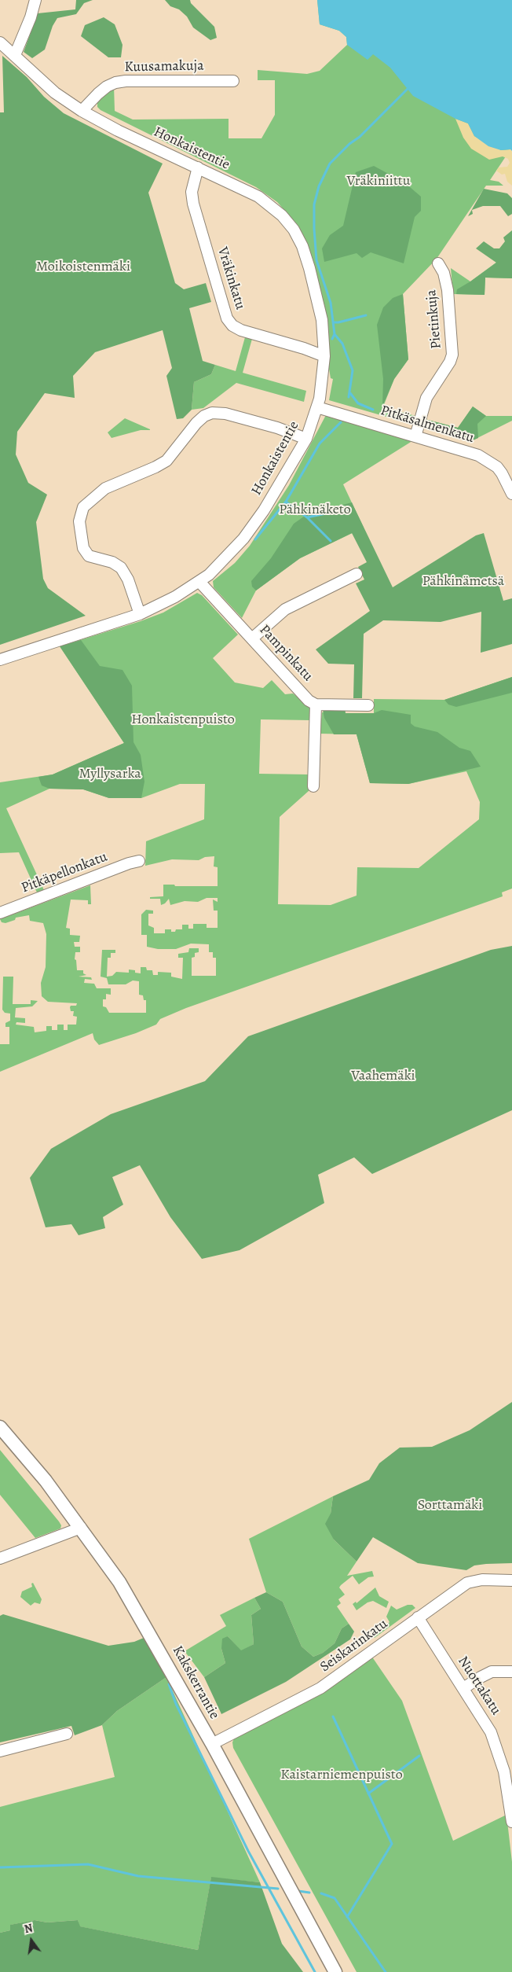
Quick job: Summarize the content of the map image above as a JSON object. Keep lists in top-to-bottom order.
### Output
{
  "streets": {
    "main road": ["Kakskerrantie"],
    "street": [
      "Kuusamakuja",
      "Honkaistentie",
      "Vräkinkatu",
      "Pietinkuja",
      "Pitkäsalmenkatu",
      "Pampinkatu",
      "Pitkäpellonkatu",
      "Seiskarinkatu",
      "Nuottakatu"
    ]
  },
  "crossings": [
    ["Kuusamakuja", "Honkaistentie"],
    ["Honkaistentie", "Vräkinkatu"],
    ["Honkaistentie", "Pitkäsalmenkatu"],
    ["Honkaistentie", "Pampinkatu"],
    ["Pietinkuja", "Pitkäsalmenkatu"],
    ["Seiskarinkatu", "Kakskerrantie"],
    ["Seiskarinkatu", "Nuottakatu"]
  ],
  "parks": [
    "Vräkiniittu",
    "Moikoistenmäki",
    "Pähkinäketo",
    "Pähkinämetsä",
    "Honkaistenpuisto",
    "Myllysarka",
    "Vaahemäki",
    "Sorttamäki",
    "Kaistarniemenpuisto"
  ],
  "north": "top"
}
